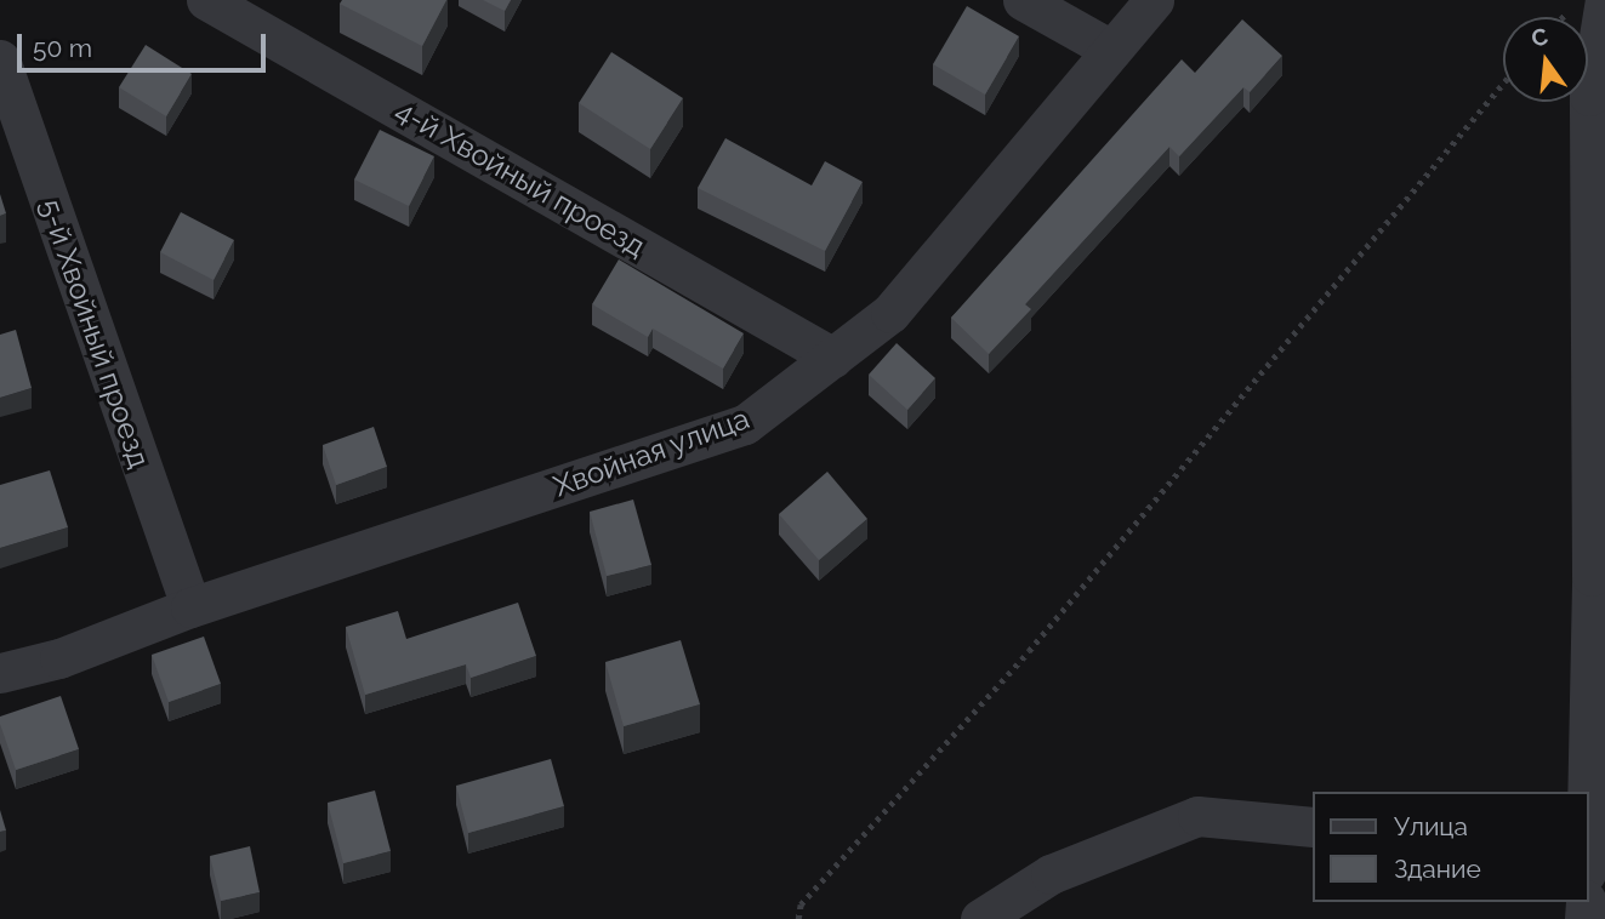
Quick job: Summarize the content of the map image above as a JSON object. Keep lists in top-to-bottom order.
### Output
{
  "streets": {
    "street": ["4-й Хвойный проезд", "5-й Хвойный проезд", "Хвойная улица"]
  },
  "crossings": [
    ["4-й Хвойный проезд", "Хвойная улица"],
    ["5-й Хвойный проезд", "Хвойная улица"]
  ],
  "legend": ["Улица", "Здание"],
  "scale_bar": "50 m",
  "north": "top"
}
